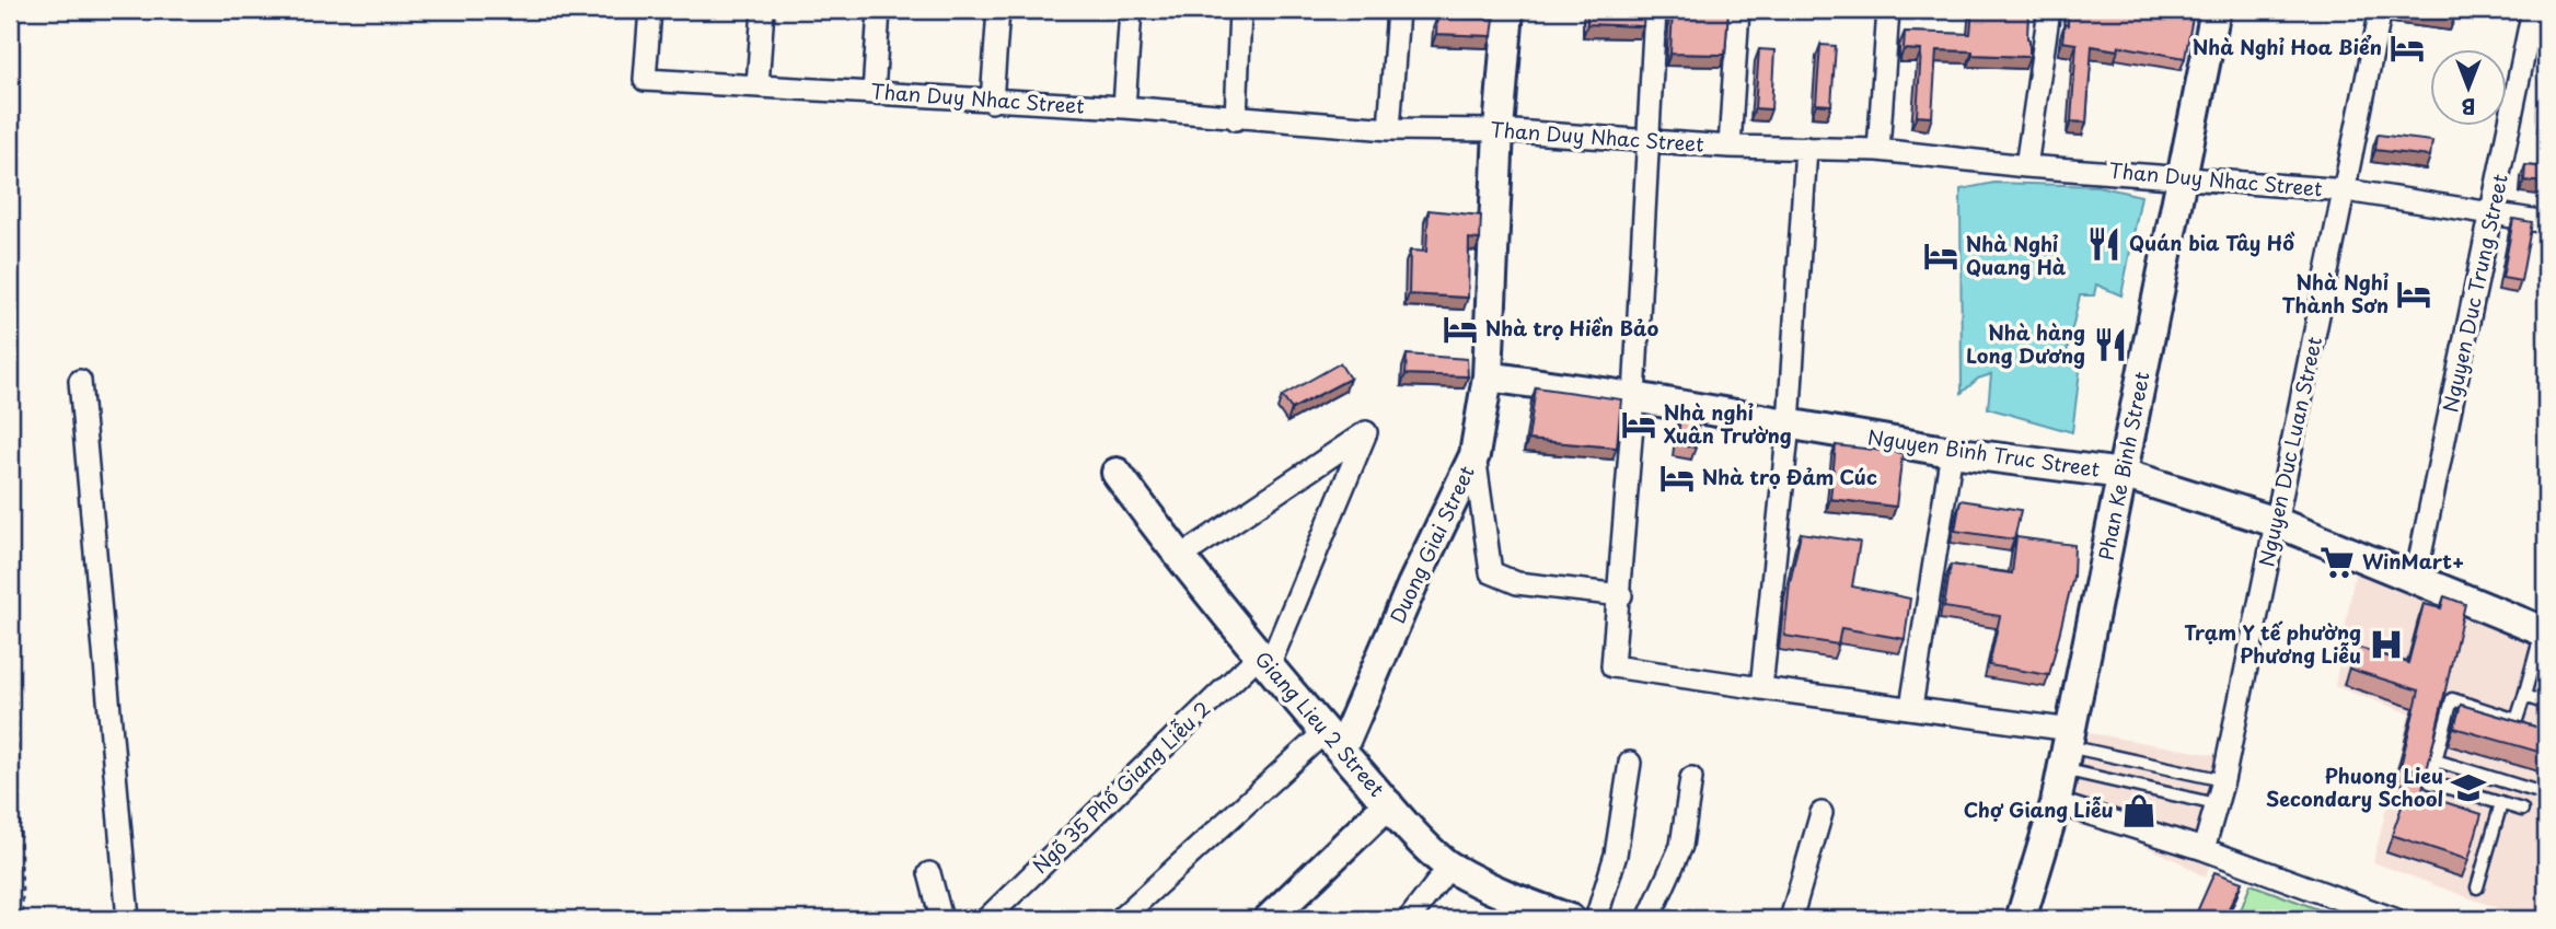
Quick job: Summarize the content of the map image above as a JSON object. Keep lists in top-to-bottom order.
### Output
{
  "streets": {
    "street": [
      "Than Duy Nhac Street",
      "Nguyen Duc Trung Street",
      "Nguyen Duc Luan Street",
      "Nguyen Binh Truc Street",
      "Phan Ke Binh Street",
      "Duong Giai Street",
      "Giang Lieu 2 Street",
      "Ngõ 35 Phố Giang Liễu 2"
    ]
  },
  "crossings": [
    ["Than Duy Nhac Street", "Nguyen Duc Trung Street"],
    ["Than Duy Nhac Street", "Nguyen Duc Luan Street"],
    ["Than Duy Nhac Street", "Phan Ke Binh Street"],
    ["Than Duy Nhac Street", "Duong Giai Street"],
    ["Nguyen Duc Trung Street", "Nguyen Binh Truc Street"],
    ["Nguyen Duc Luan Street", "Nguyen Binh Truc Street"],
    ["Nguyen Binh Truc Street", "Phan Ke Binh Street"],
    ["Nguyen Binh Truc Street", "Duong Giai Street"],
    ["Duong Giai Street", "Giang Lieu 2 Street"],
    ["Giang Lieu 2 Street", "Ngõ 35 Phố Giang Liễu 2"]
  ],
  "places": {
    "hotel": [
      "Nhà Nghỉ Hoa Biển",
      "Nhà Nghỉ Quang Hà",
      "Nhà Nghỉ Thành Sơn",
      "Nhà trọ Hiền Bảo",
      "Nhà nghỉ Xuân Trường",
      "Nhà trọ Đảm Cúc"
    ],
    "restaurant": ["Quán bia Tây Hồ", "Nhà hàng Long Dương"],
    "supermarket": ["WinMart+"],
    "hospital": ["Trạm Y tế phường Phương Liễu"],
    "school or university": ["Phuong Lieu Secondary School"],
    "shop": ["Chợ Giang Liễu"]
  },
  "north": "bottom"
}
